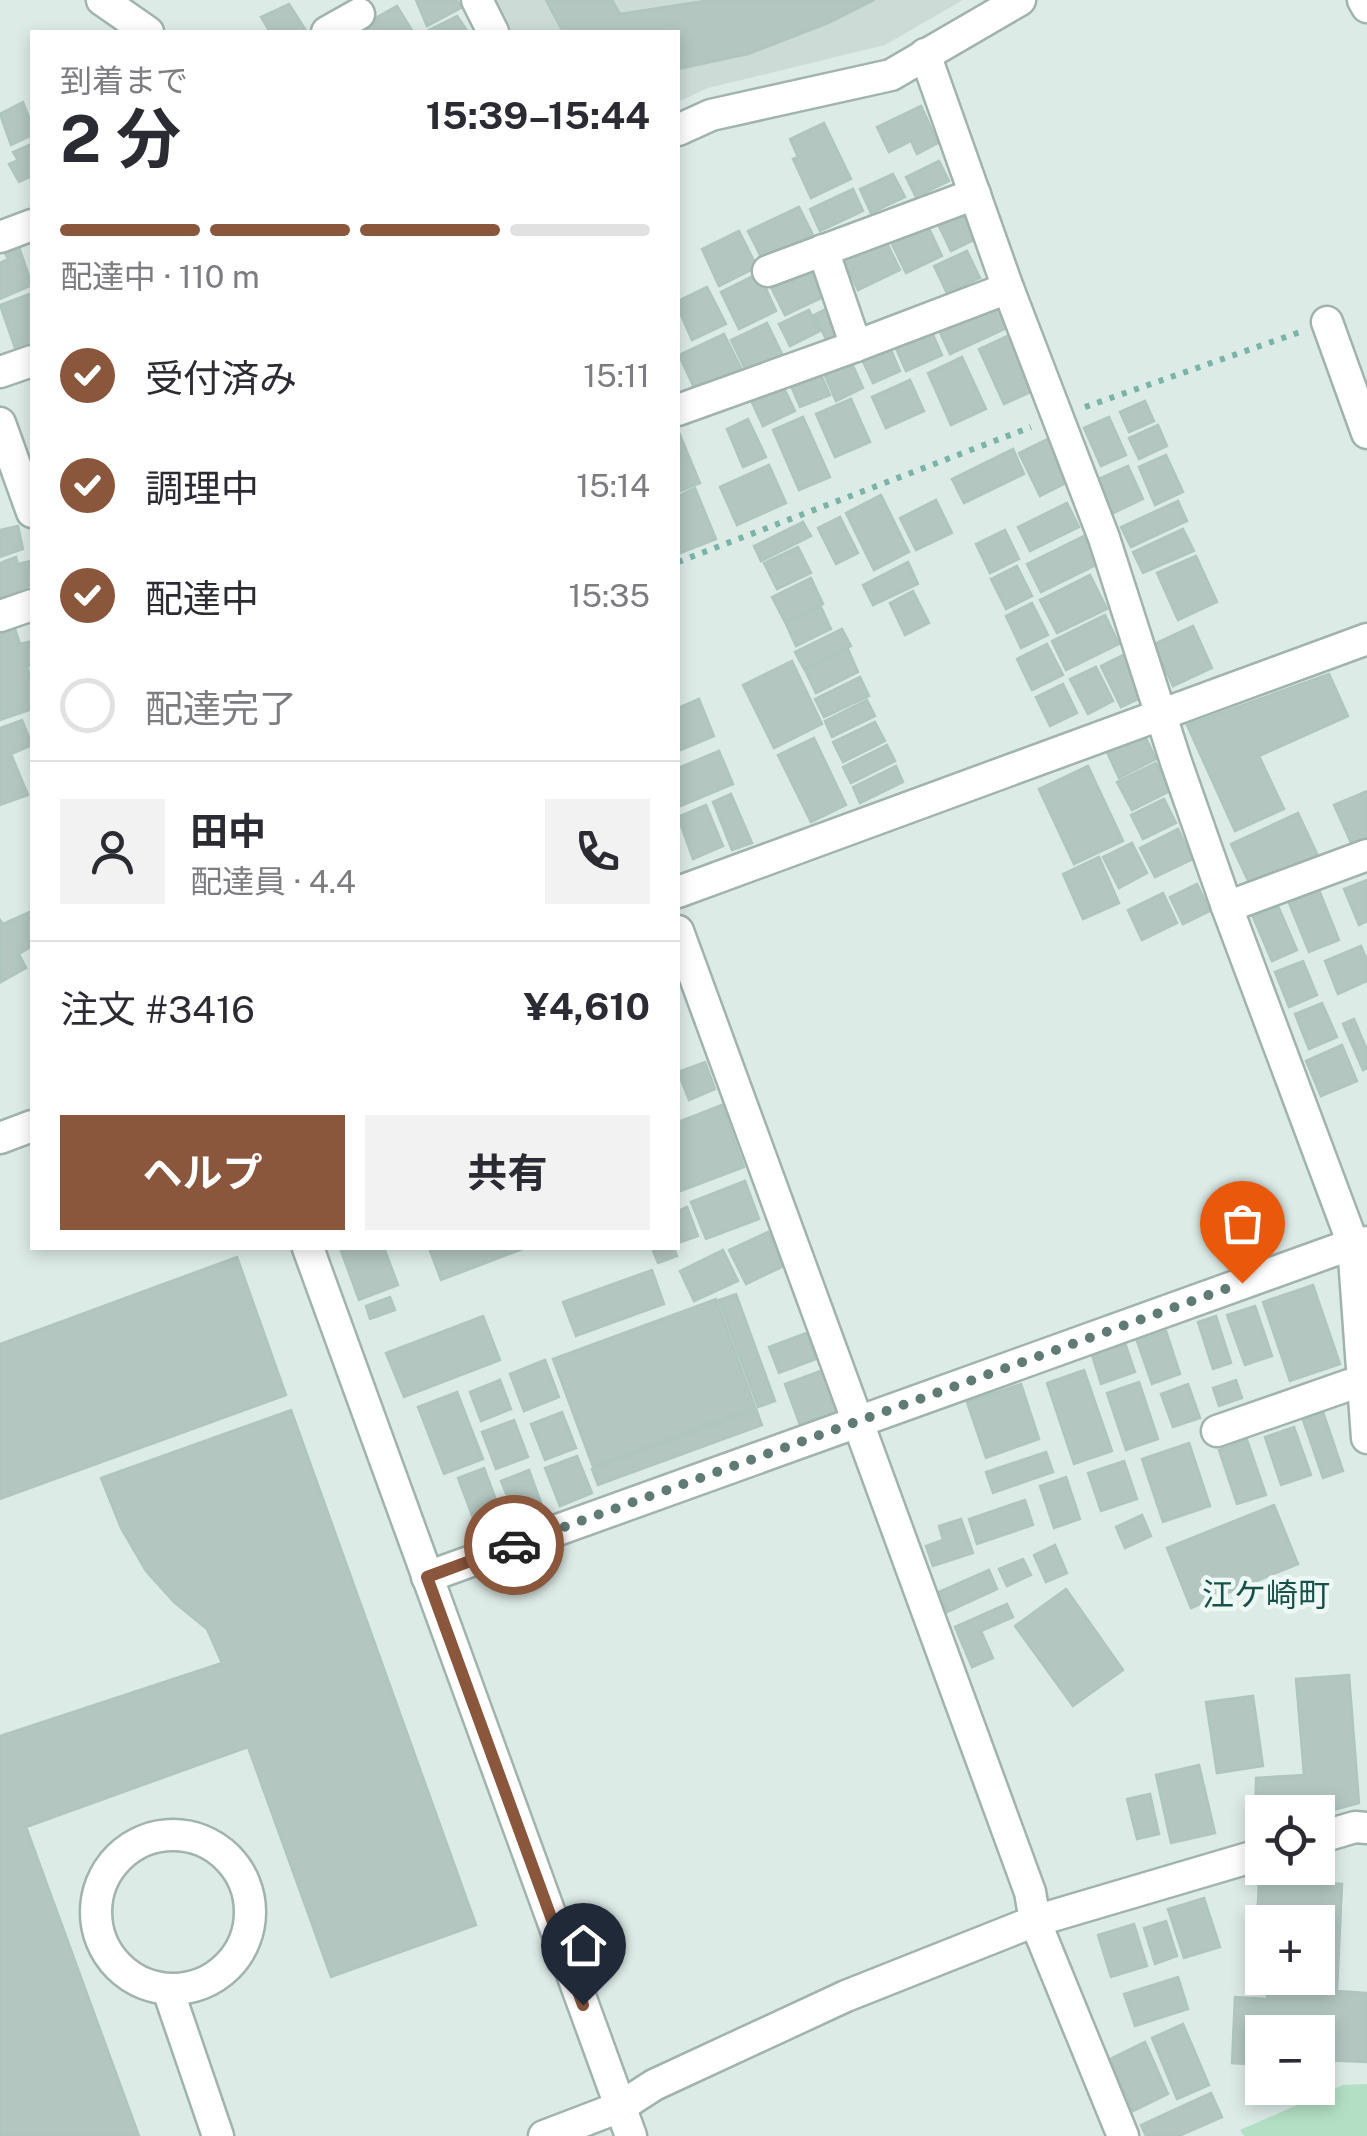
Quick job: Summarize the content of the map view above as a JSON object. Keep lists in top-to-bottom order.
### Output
{
  "districts": ["江ケ崎町"],
  "page": {
    "heading": ["2 分", "到着まで", "15:39–15:44"],
    "panel": [
      "田中",
      "配達員 · 4.4",
      "注文 #3416",
      "¥4,610"
    ],
    "bar": "配達中 · 110 m",
    "list": [
      ["受付済み", "15:11"],
      ["調理中", "15:14"],
      ["配達中", "15:35"],
      "配達完了"
    ],
    "buttons": ["ヘルプ", "共有"],
    "map_buttons": ["+", "−"]
  }
}
